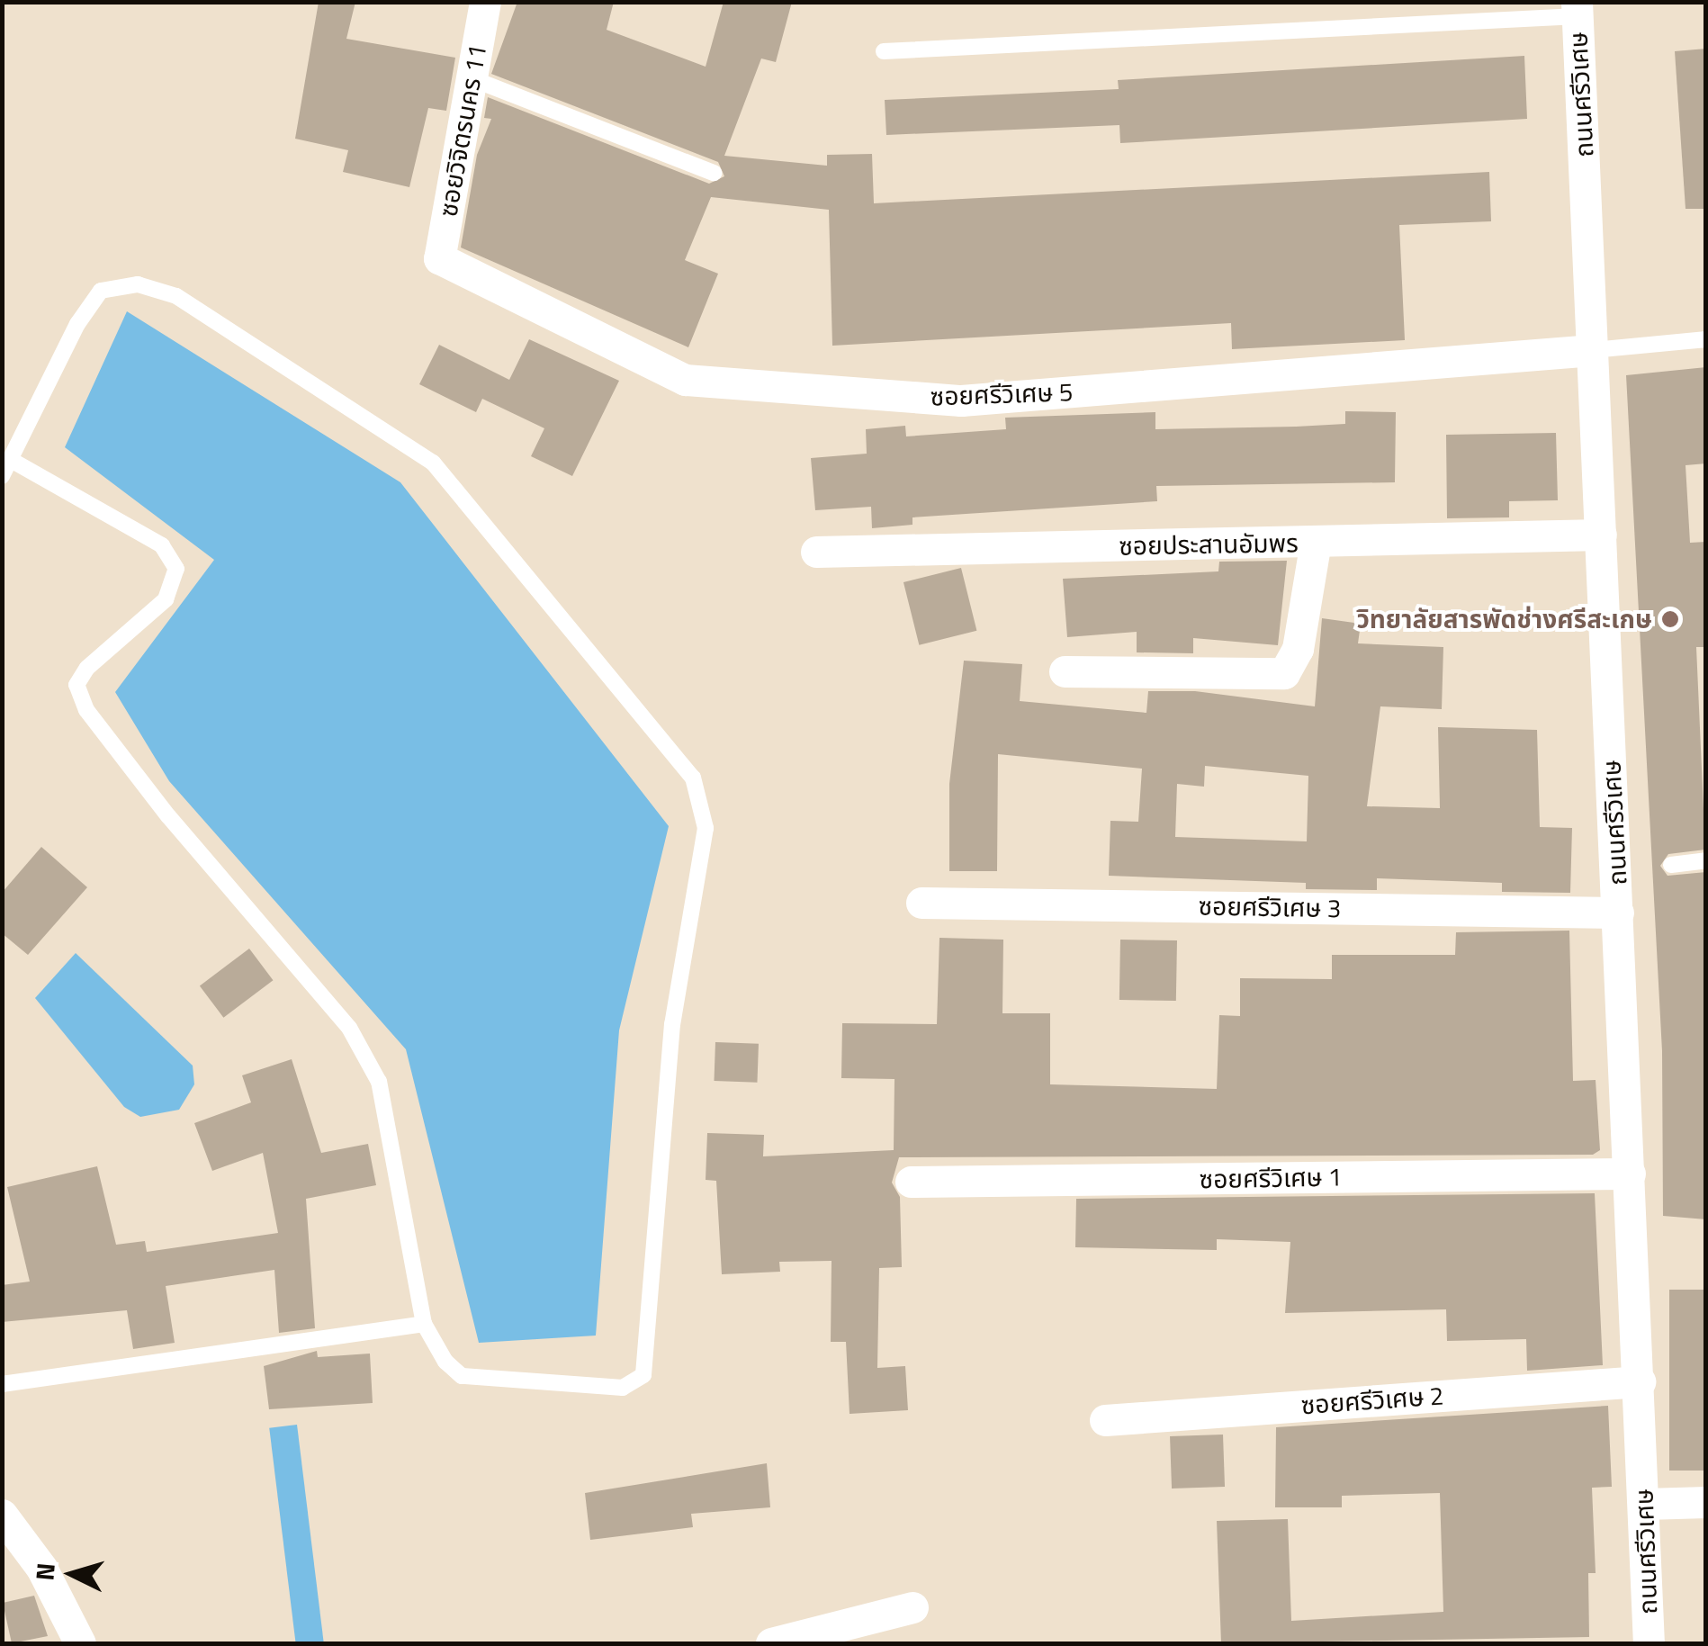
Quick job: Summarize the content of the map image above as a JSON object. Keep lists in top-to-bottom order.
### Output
{
  "streets": {
    "street": [
      "ถนนศรีวิเศษ",
      "ซอยวิจิตรนคร 11",
      "ซอยศรีวิเศษ 5",
      "ซอยประสานอัมพร",
      "ซอยศรีวิเศษ 3",
      "ซอยศรีวิเศษ 1",
      "ซอยศรีวิเศษ 2"
    ]
  },
  "crossings": [
    ["ถนนศรีวิเศษ", "ซอยศรีวิเศษ 5"],
    ["ถนนศรีวิเศษ", "ซอยประสานอัมพร"],
    ["ถนนศรีวิเศษ", "ซอยศรีวิเศษ 3"],
    ["ถนนศรีวิเศษ", "ซอยศรีวิเศษ 1"],
    ["ถนนศรีวิเศษ", "ซอยศรีวิเศษ 2"],
    ["ซอยวิจิตรนคร 11", "ซอยศรีวิเศษ 5"]
  ],
  "places": ["วิทยาลัยสารพัดช่างศรีสะเกษ"],
  "north": "left"
}
